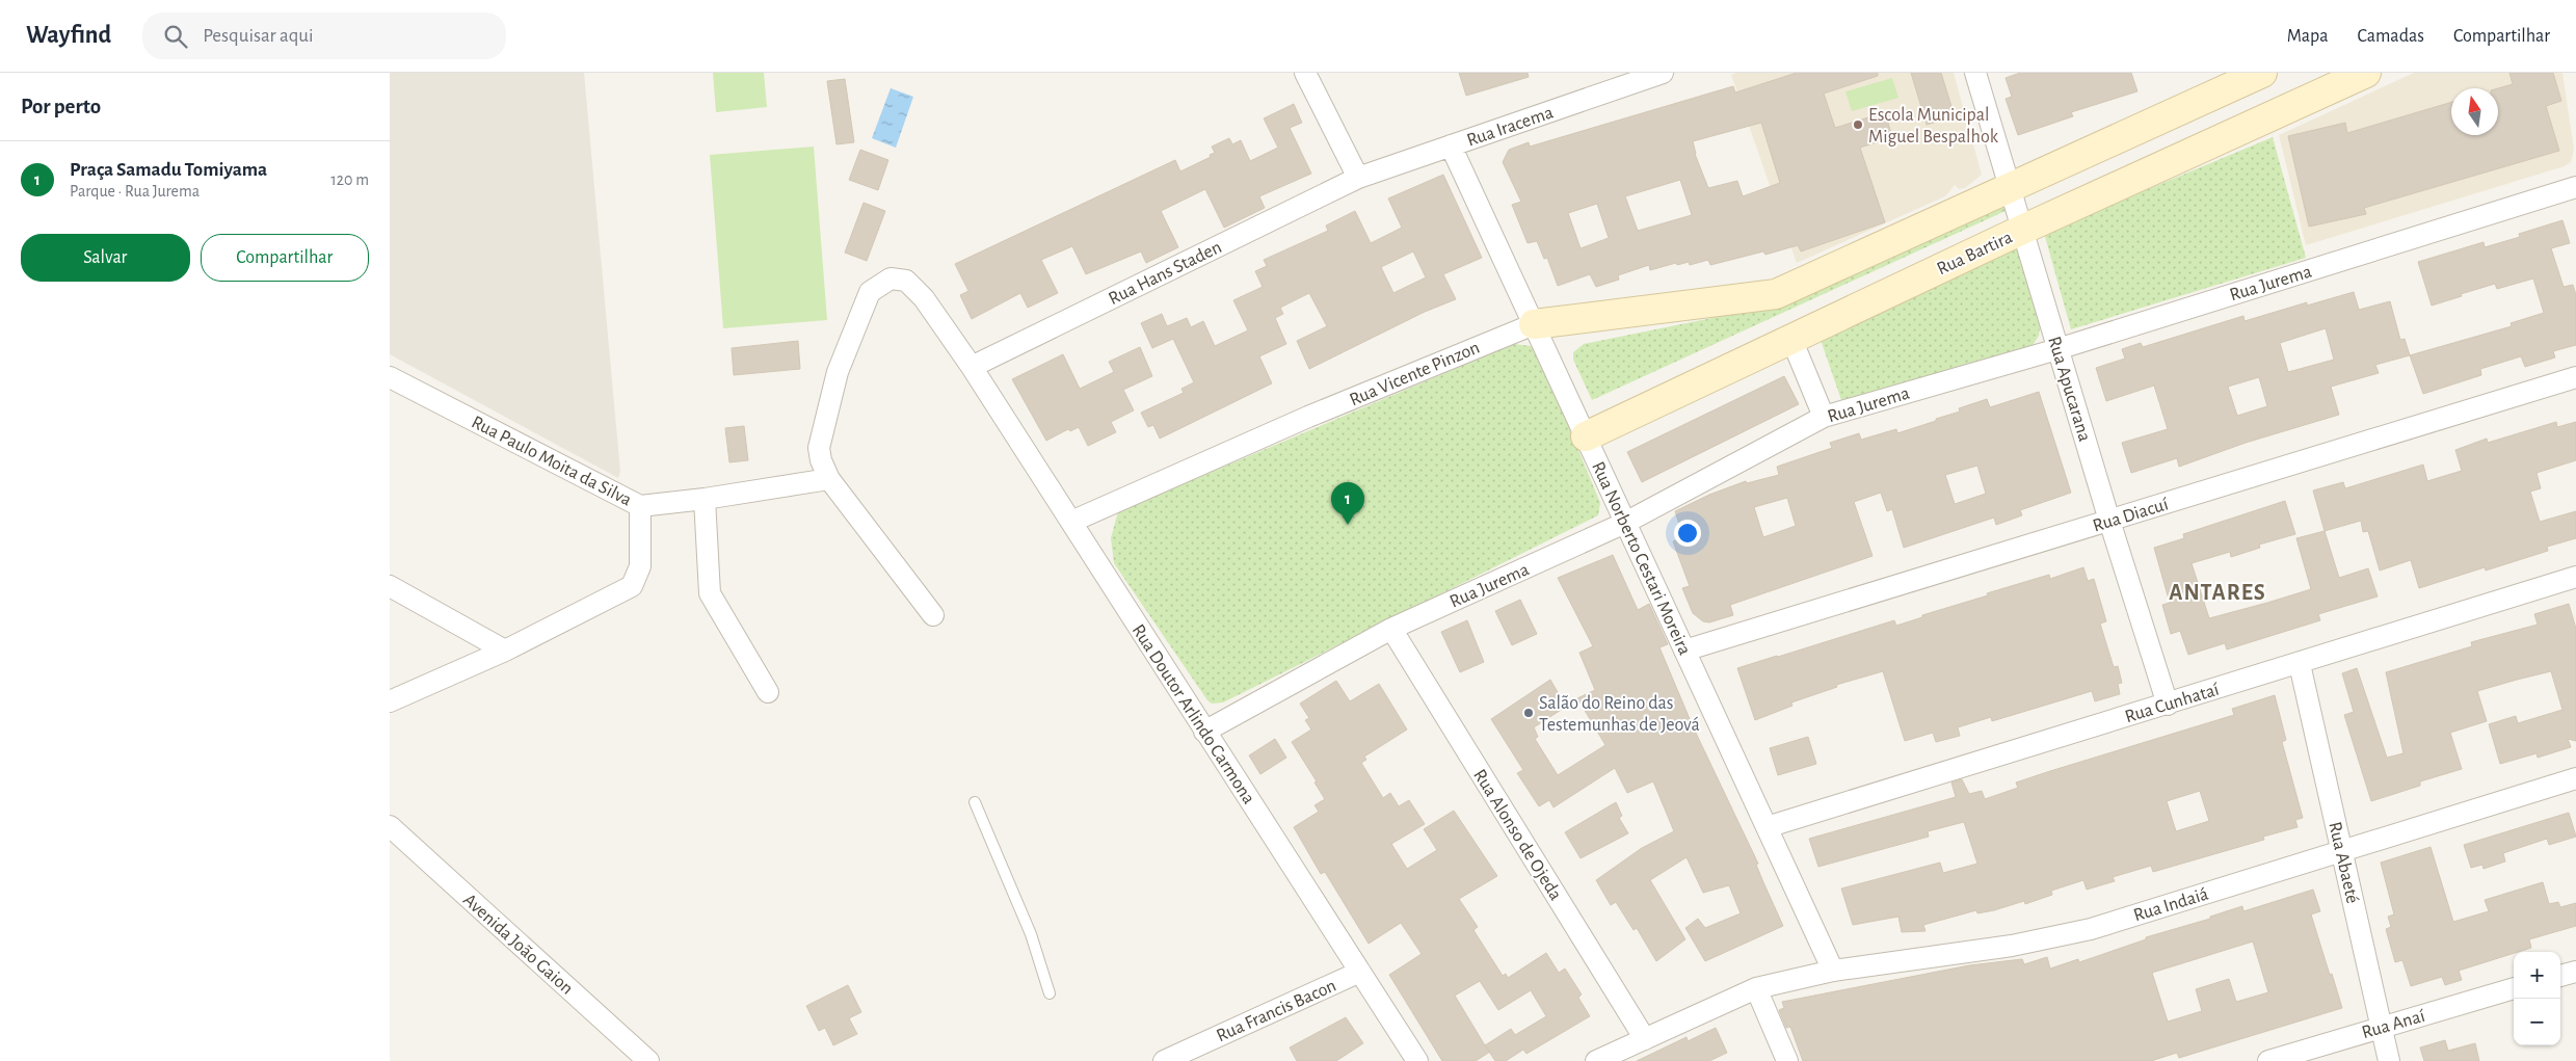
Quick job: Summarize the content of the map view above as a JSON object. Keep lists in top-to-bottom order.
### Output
{
  "streets": {
    "street": [
      "Rua Iracema",
      "Rua Bartira",
      "Rua Hans Staden",
      "Rua Jurema",
      "Rua Vicente Pinzon",
      "Rua Apucarana",
      "Rua Paulo Moita da Silva",
      "Rua Diacuí",
      "Rua Norberto Cestari Moreira",
      "Rua Cunhataí",
      "Rua Doutor Arlindo Carmona",
      "Rua Alonso de Ojeda",
      "Rua Abaeté",
      "Rua Indaiá",
      "Avenida João Gaion",
      "Rua Francis Bacon",
      "Rua Anaí"
    ]
  },
  "crossings": [
    ["Rua Iracema", "Rua Hans Staden"],
    ["Rua Iracema", "Rua Norberto Cestari Moreira"],
    ["Rua Bartira", "Rua Apucarana"],
    ["Rua Bartira", "Rua Norberto Cestari Moreira"],
    ["Rua Hans Staden", "Rua Doutor Arlindo Carmona"],
    ["Rua Jurema", "Rua Apucarana"],
    ["Rua Jurema", "Rua Norberto Cestari Moreira"],
    ["Rua Jurema", "Rua Doutor Arlindo Carmona"],
    ["Rua Jurema", "Rua Alonso de Ojeda"],
    ["Rua Vicente Pinzon", "Rua Apucarana"],
    ["Rua Vicente Pinzon", "Rua Norberto Cestari Moreira"],
    ["Rua Vicente Pinzon", "Rua Doutor Arlindo Carmona"],
    ["Rua Apucarana", "Rua Diacuí"],
    ["Rua Apucarana", "Rua Cunhataí"],
    ["Rua Paulo Moita da Silva", "Rua Doutor Arlindo Carmona"],
    ["Rua Diacuí", "Rua Norberto Cestari Moreira"],
    ["Rua Norberto Cestari Moreira", "Rua Cunhataí"],
    ["Rua Norberto Cestari Moreira", "Rua Indaiá"],
    ["Rua Cunhataí", "Rua Abaeté"],
    ["Rua Doutor Arlindo Carmona", "Rua Francis Bacon"],
    ["Rua Alonso de Ojeda", "Rua Indaiá"],
    ["Rua Abaeté", "Rua Indaiá"],
    ["Rua Abaeté", "Rua Anaí"]
  ],
  "districts": ["ANTARES"],
  "places": ["Escola Municipal Miguel Bespalhok", "Salão do Reino das Testemunhas de Jeová"],
  "north": "top",
  "page": {
    "header": "Wayfind",
    "search": "Pesquisar aqui",
    "nav": ["Mapa", "Camadas", "Compartilhar"],
    "heading": "Por perto",
    "list": [
      {
        "mark": "1",
        "name": "Praça Samadu Tomiyama",
        "note": "Parque · Rua Jurema",
        "value": "120 m"
      }
    ],
    "buttons": ["Salvar", "Compartilhar"],
    "pins": "1",
    "map_buttons": ["+", "−"]
  }
}
